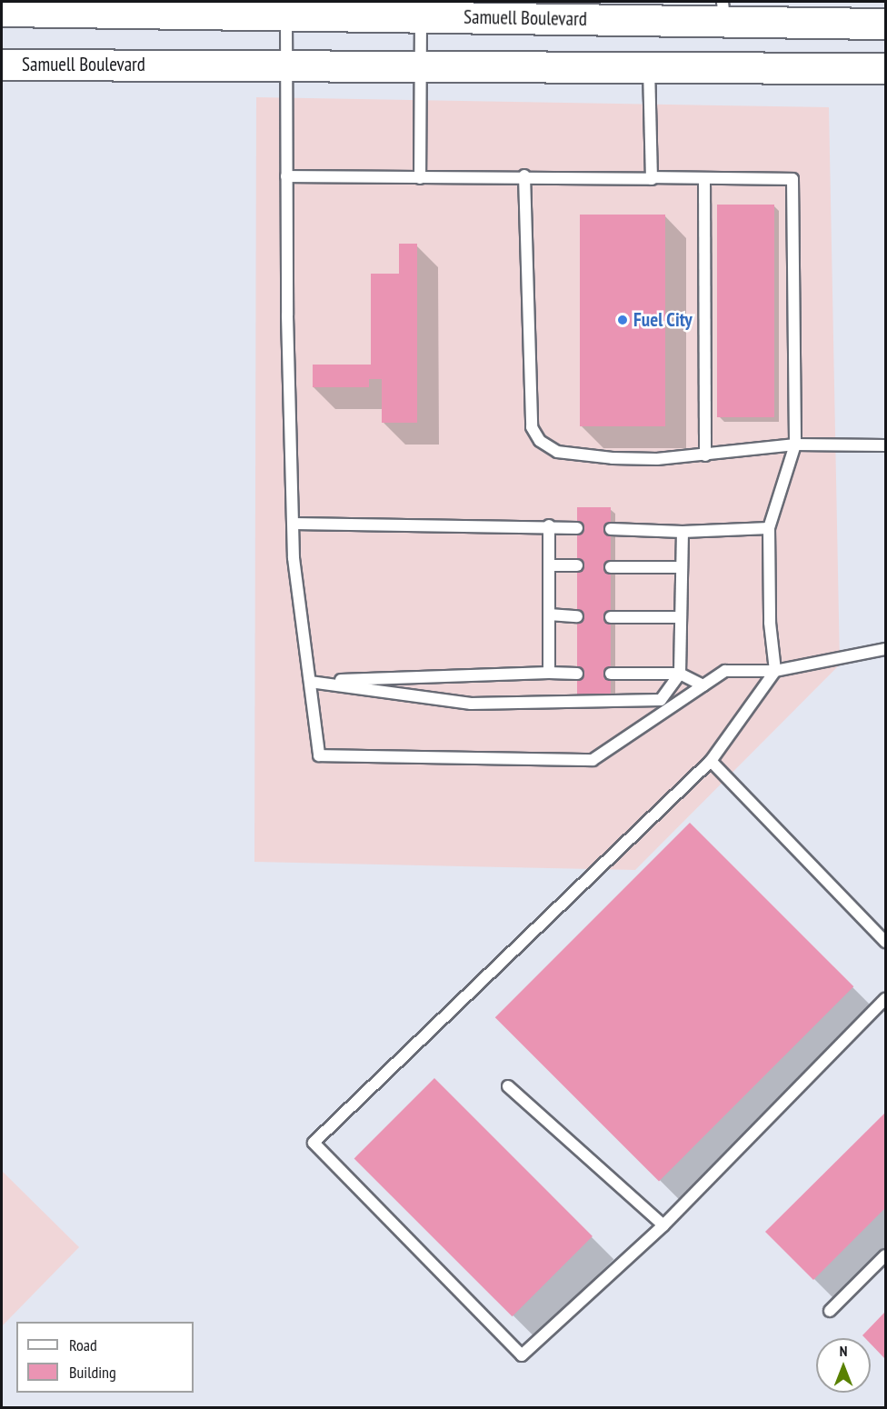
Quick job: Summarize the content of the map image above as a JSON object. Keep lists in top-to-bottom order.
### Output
{
  "streets": {
    "main road": ["Samuell Boulevard"]
  },
  "places": ["Fuel City"],
  "legend": ["Road", "Building"],
  "north": "top"
}
